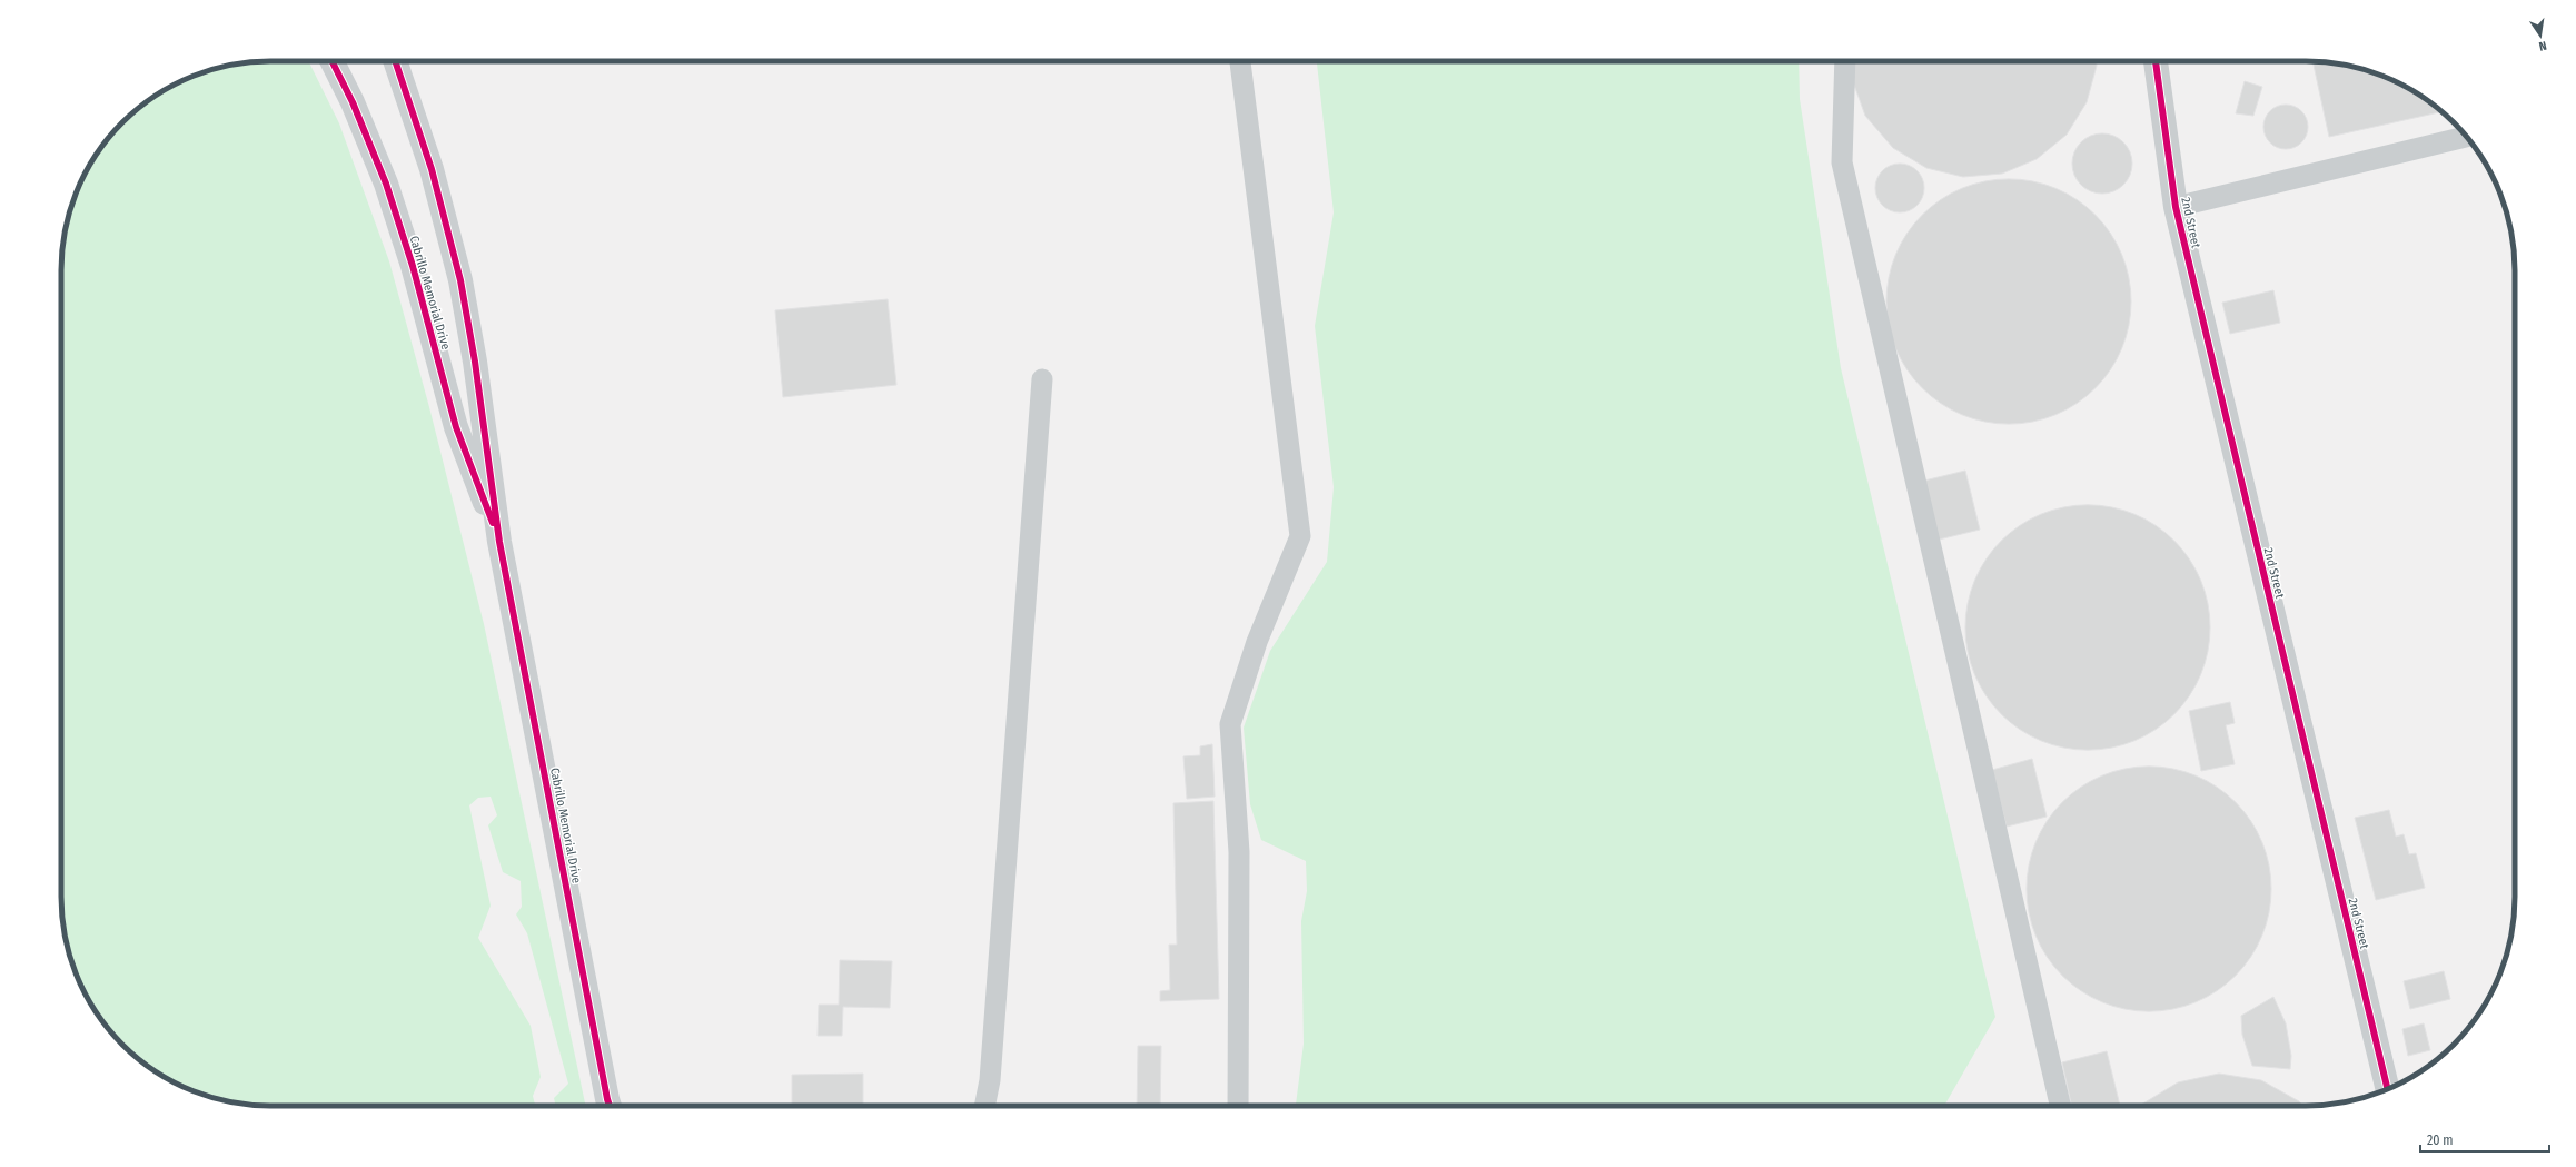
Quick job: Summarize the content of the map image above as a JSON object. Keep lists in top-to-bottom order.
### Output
{
  "streets": {
    "main road": ["Cabrillo Memorial Drive"],
    "street": ["2nd Street"]
  },
  "scale_bar": "20 m",
  "north": "bottom"
}
